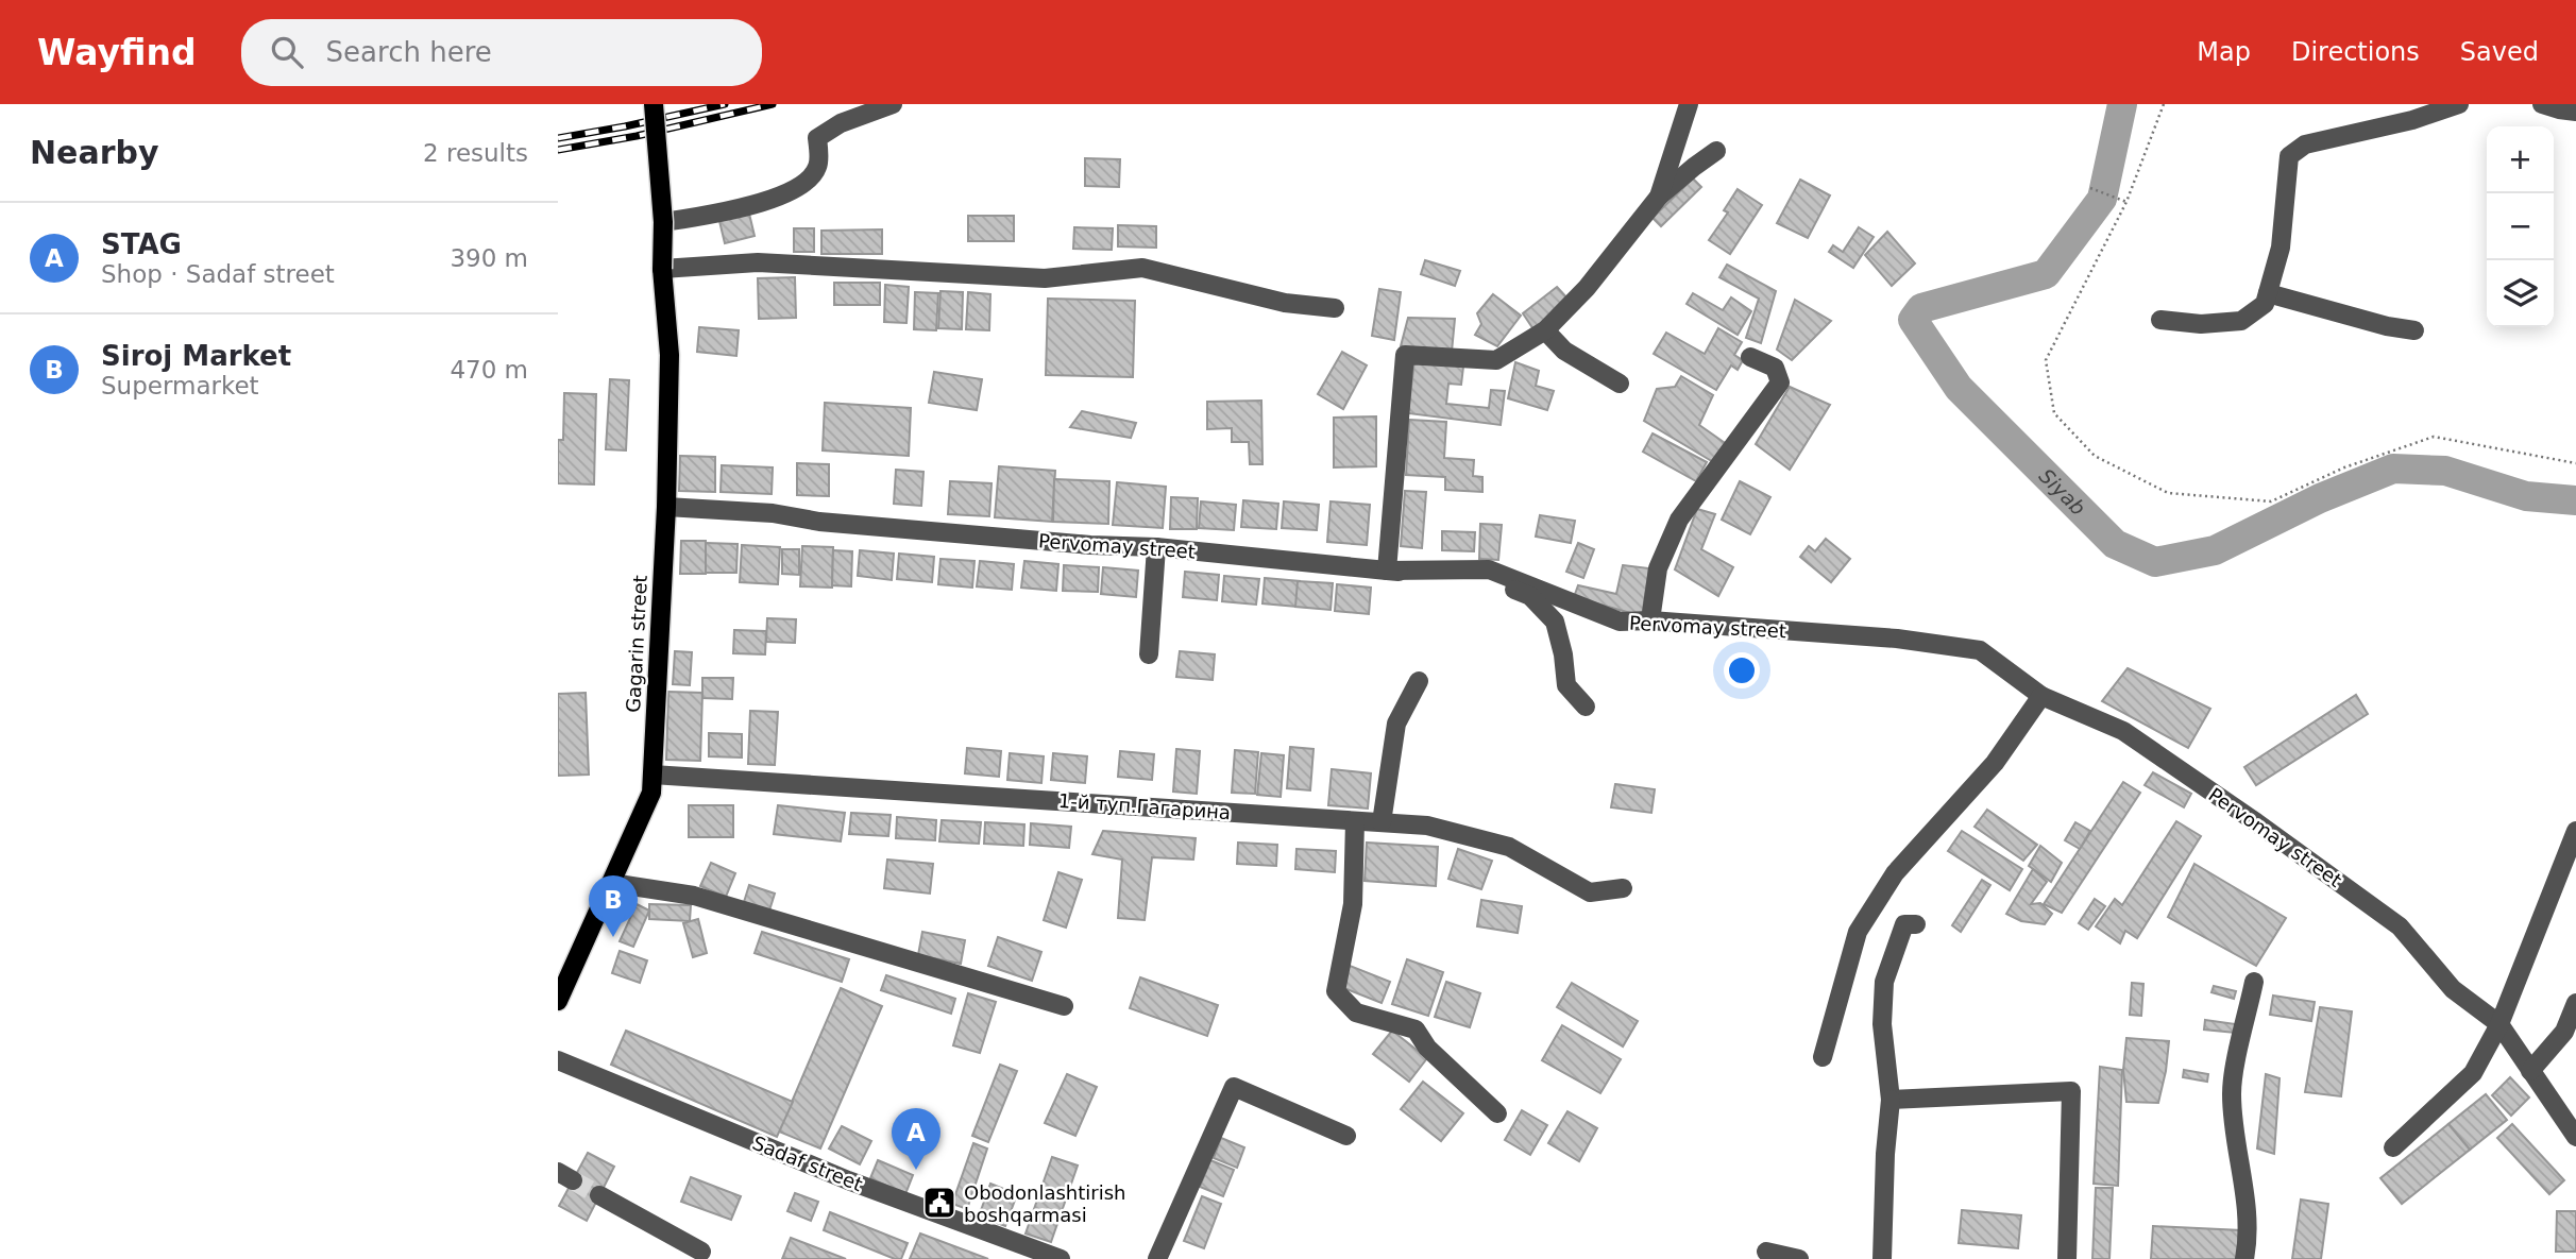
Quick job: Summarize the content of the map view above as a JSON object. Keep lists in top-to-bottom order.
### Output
{
  "streets": {
    "main road": ["Gagarin street"],
    "street": ["Pervomay street", "1-й туп.Гагарина", "Sadaf street"]
  },
  "crossings": [
    ["Pervomay street", "Gagarin street"],
    ["Gagarin street", "1-й туп.Гагарина"]
  ],
  "water": ["Siyab"],
  "places": {
    "public building": ["Obodonlashtirish boshqarmasi"]
  },
  "page": {
    "header": "Wayfind",
    "search": "Search here",
    "nav": ["Map", "Directions", "Saved"],
    "heading": ["Nearby", "2 results"],
    "map_buttons": ["+", "−"],
    "list": [
      {
        "mark": "A",
        "name": "STAG",
        "note": "Shop · Sadaf street",
        "value": "390 m"
      },
      {
        "mark": "B",
        "name": "Siroj Market",
        "note": "Supermarket",
        "value": "470 m"
      }
    ],
    "pins": ["B", "A"]
  }
}
